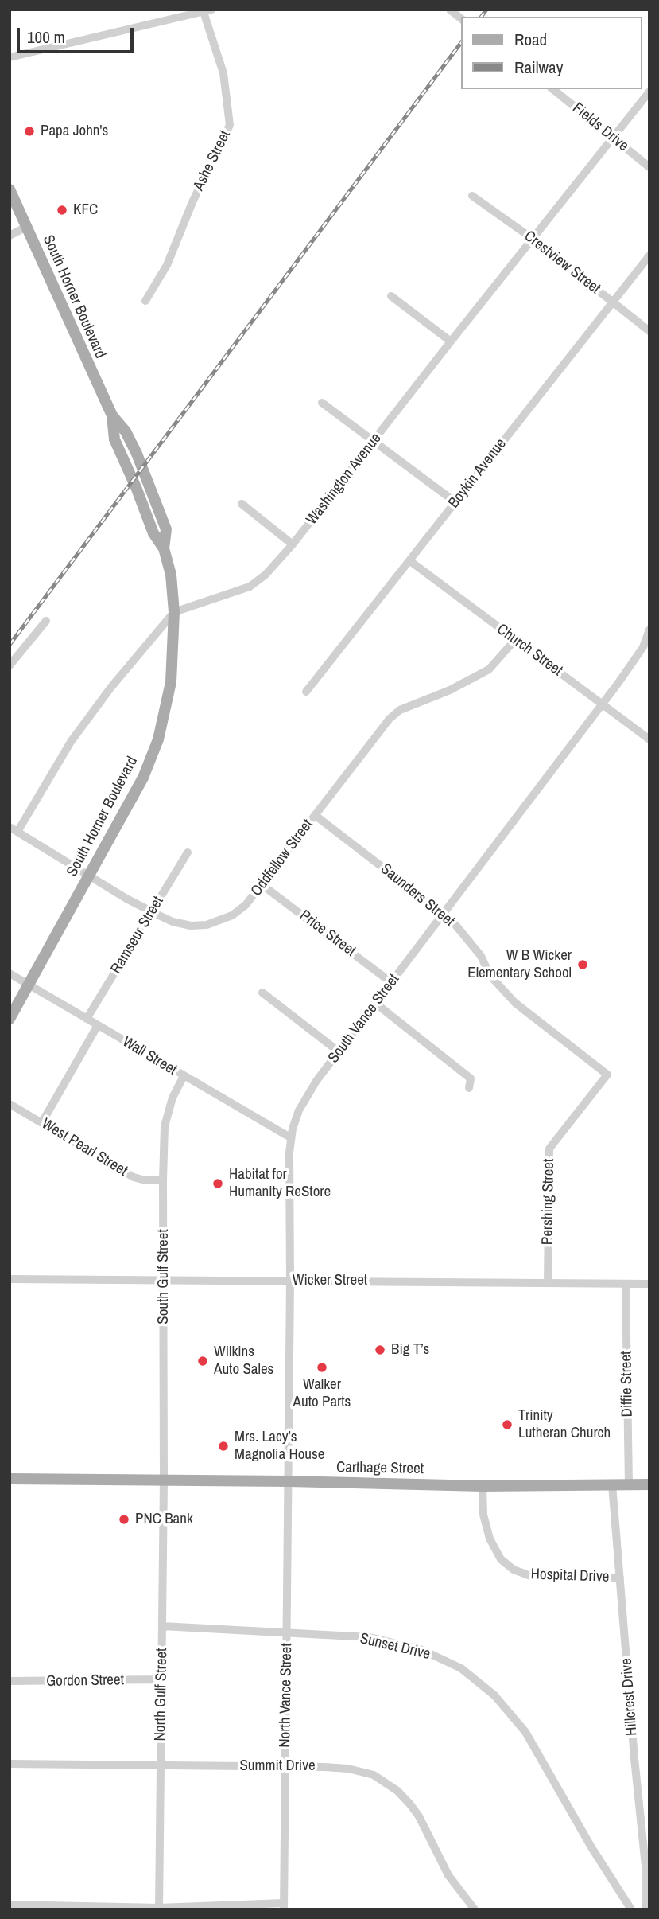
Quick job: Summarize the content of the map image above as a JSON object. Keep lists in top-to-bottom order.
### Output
{
  "streets": {
    "main road": ["South Horner Boulevard", "Carthage Street"],
    "street": [
      "Fields Drive",
      "Ashe Street",
      "Crestview Street",
      "Boykin Avenue",
      "Washington Avenue",
      "Church Street",
      "Oddfellow Street",
      "Saunders Street",
      "Price Street",
      "Ramseur Street",
      "South Vance Street",
      "Wall Street",
      "West Pearl Street",
      "Pershing Street",
      "South Gulf Street",
      "Wicker Street",
      "Diffie Street",
      "Hospital Drive",
      "Sunset Drive",
      "Gordon Street",
      "North Gulf Street",
      "North Vance Street",
      "Hillcrest Drive",
      "Summit Drive"
    ]
  },
  "crossings": [
    ["Fields Drive", "Washington Avenue"],
    ["Crestview Street", "Boykin Avenue"],
    ["Crestview Street", "Washington Avenue"],
    ["South Horner Boulevard", "Washington Avenue"],
    ["South Horner Boulevard", "Oddfellow Street"],
    ["South Horner Boulevard", "Wall Street"],
    ["Boykin Avenue", "Church Street"],
    ["Church Street", "Oddfellow Street"],
    ["Church Street", "South Vance Street"],
    ["Oddfellow Street", "Saunders Street"],
    ["Oddfellow Street", "Price Street"],
    ["Oddfellow Street", "Ramseur Street"],
    ["Saunders Street", "South Vance Street"],
    ["Saunders Street", "Pershing Street"],
    ["Price Street", "South Vance Street"],
    ["Ramseur Street", "Wall Street"],
    ["South Vance Street", "Wall Street"],
    ["South Vance Street", "Wicker Street"],
    ["South Vance Street", "Carthage Street"],
    ["South Vance Street", "North Vance Street"],
    ["Wall Street", "South Gulf Street"],
    ["West Pearl Street", "South Gulf Street"],
    ["Pershing Street", "Wicker Street"],
    ["South Gulf Street", "Wicker Street"],
    ["South Gulf Street", "Carthage Street"],
    ["South Gulf Street", "North Gulf Street"],
    ["Wicker Street", "Diffie Street"],
    ["Diffie Street", "Carthage Street"],
    ["Carthage Street", "Hospital Drive"],
    ["Carthage Street", "North Gulf Street"],
    ["Carthage Street", "North Vance Street"],
    ["Carthage Street", "Hillcrest Drive"],
    ["Hospital Drive", "Hillcrest Drive"],
    ["Sunset Drive", "North Gulf Street"],
    ["Sunset Drive", "North Vance Street"],
    ["Gordon Street", "North Gulf Street"],
    ["North Gulf Street", "Summit Drive"],
    ["North Vance Street", "Summit Drive"]
  ],
  "places": [
    "Papa John's",
    "KFC",
    "W B Wicker Elementary School",
    "Habitat for Humanity ReStore",
    "Big T’s",
    "Wilkins Auto Sales",
    "Walker Auto Parts",
    "Trinity Lutheran Church",
    "Mrs. Lacy’s Magnolia House",
    "PNC Bank"
  ],
  "legend": ["Road", "Railway"],
  "scale_bar": "100 m"
}
